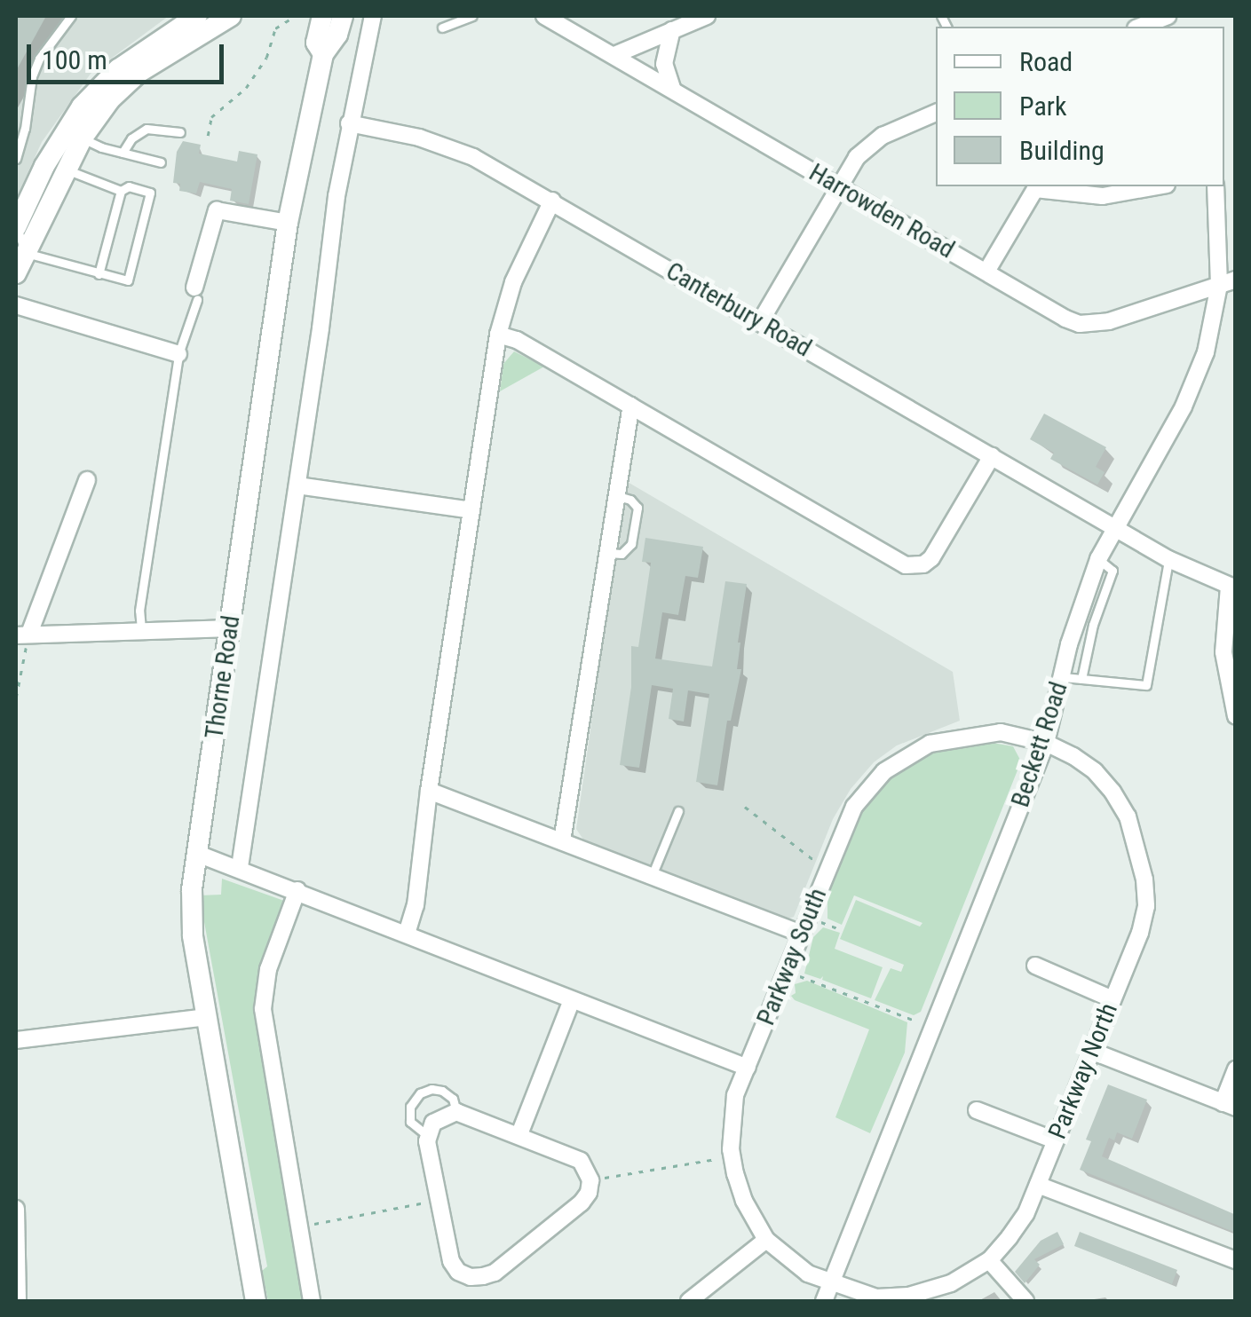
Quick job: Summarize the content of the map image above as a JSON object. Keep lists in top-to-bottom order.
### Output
{
  "streets": {
    "street": [
      "Harrowden Road",
      "Canterbury Road",
      "Thorne Road",
      "Beckett Road",
      "Parkway South",
      "Parkway North"
    ]
  },
  "crossings": [
    ["Harrowden Road", "Beckett Road"],
    ["Canterbury Road", "Thorne Road"],
    ["Canterbury Road", "Beckett Road"],
    ["Beckett Road", "Parkway South"],
    ["Beckett Road", "Parkway North"],
    ["Parkway South", "Parkway North"]
  ],
  "legend": ["Road", "Park", "Building"],
  "scale_bar": "100 m"
}
